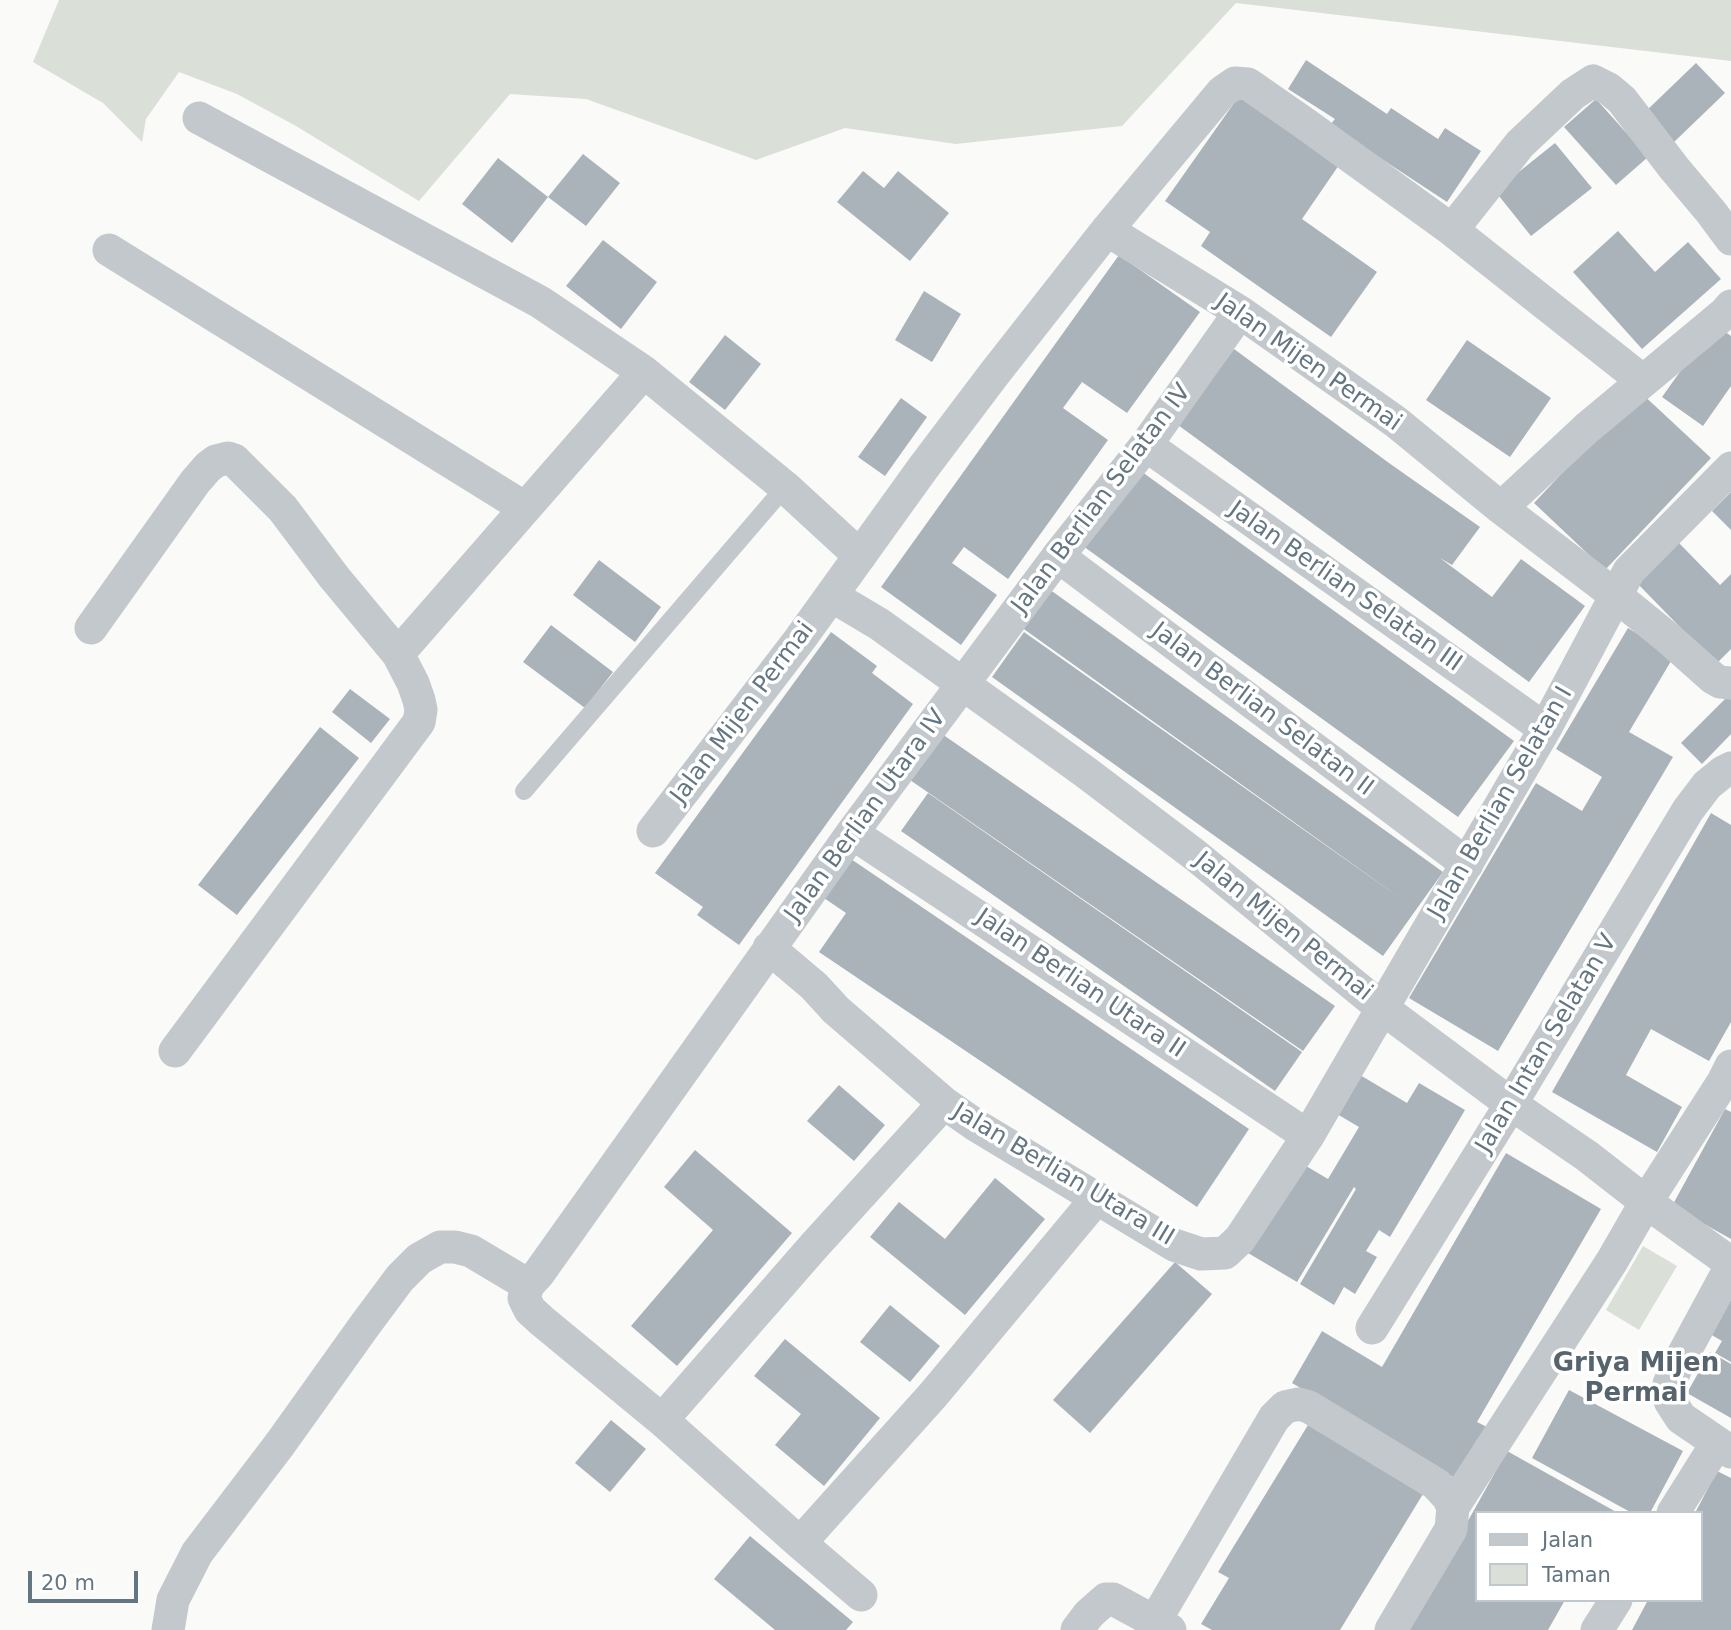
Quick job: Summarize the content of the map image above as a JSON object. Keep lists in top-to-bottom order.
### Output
{
  "streets": {
    "street": [
      "Jalan Mijen Permai",
      "Jalan Berlian Selatan IV",
      "Jalan Berlian Selatan III",
      "Jalan Berlian Selatan II",
      "Jalan Berlian Selatan I",
      "Jalan Berlian Utara IV",
      "Jalan Berlian Utara II",
      "Jalan Intan Selatan V",
      "Jalan Berlian Utara III"
    ]
  },
  "crossings": [
    ["Jalan Mijen Permai", "Jalan Berlian Selatan IV"],
    ["Jalan Mijen Permai", "Jalan Berlian Selatan I"],
    ["Jalan Mijen Permai", "Jalan Berlian Utara IV"],
    ["Jalan Mijen Permai", "Jalan Intan Selatan V"],
    ["Jalan Berlian Selatan IV", "Jalan Berlian Selatan III"],
    ["Jalan Berlian Selatan IV", "Jalan Berlian Selatan II"],
    ["Jalan Berlian Selatan IV", "Jalan Berlian Utara IV"],
    ["Jalan Berlian Selatan III", "Jalan Berlian Selatan I"],
    ["Jalan Berlian Selatan II", "Jalan Berlian Selatan I"],
    ["Jalan Berlian Selatan I", "Jalan Berlian Utara II"],
    ["Jalan Berlian Selatan I", "Jalan Berlian Utara III"],
    ["Jalan Berlian Utara IV", "Jalan Berlian Utara II"],
    ["Jalan Berlian Utara IV", "Jalan Berlian Utara III"]
  ],
  "districts": ["Griya Mijen Permai"],
  "legend": ["Jalan", "Taman"],
  "scale_bar": "20 m"
}
